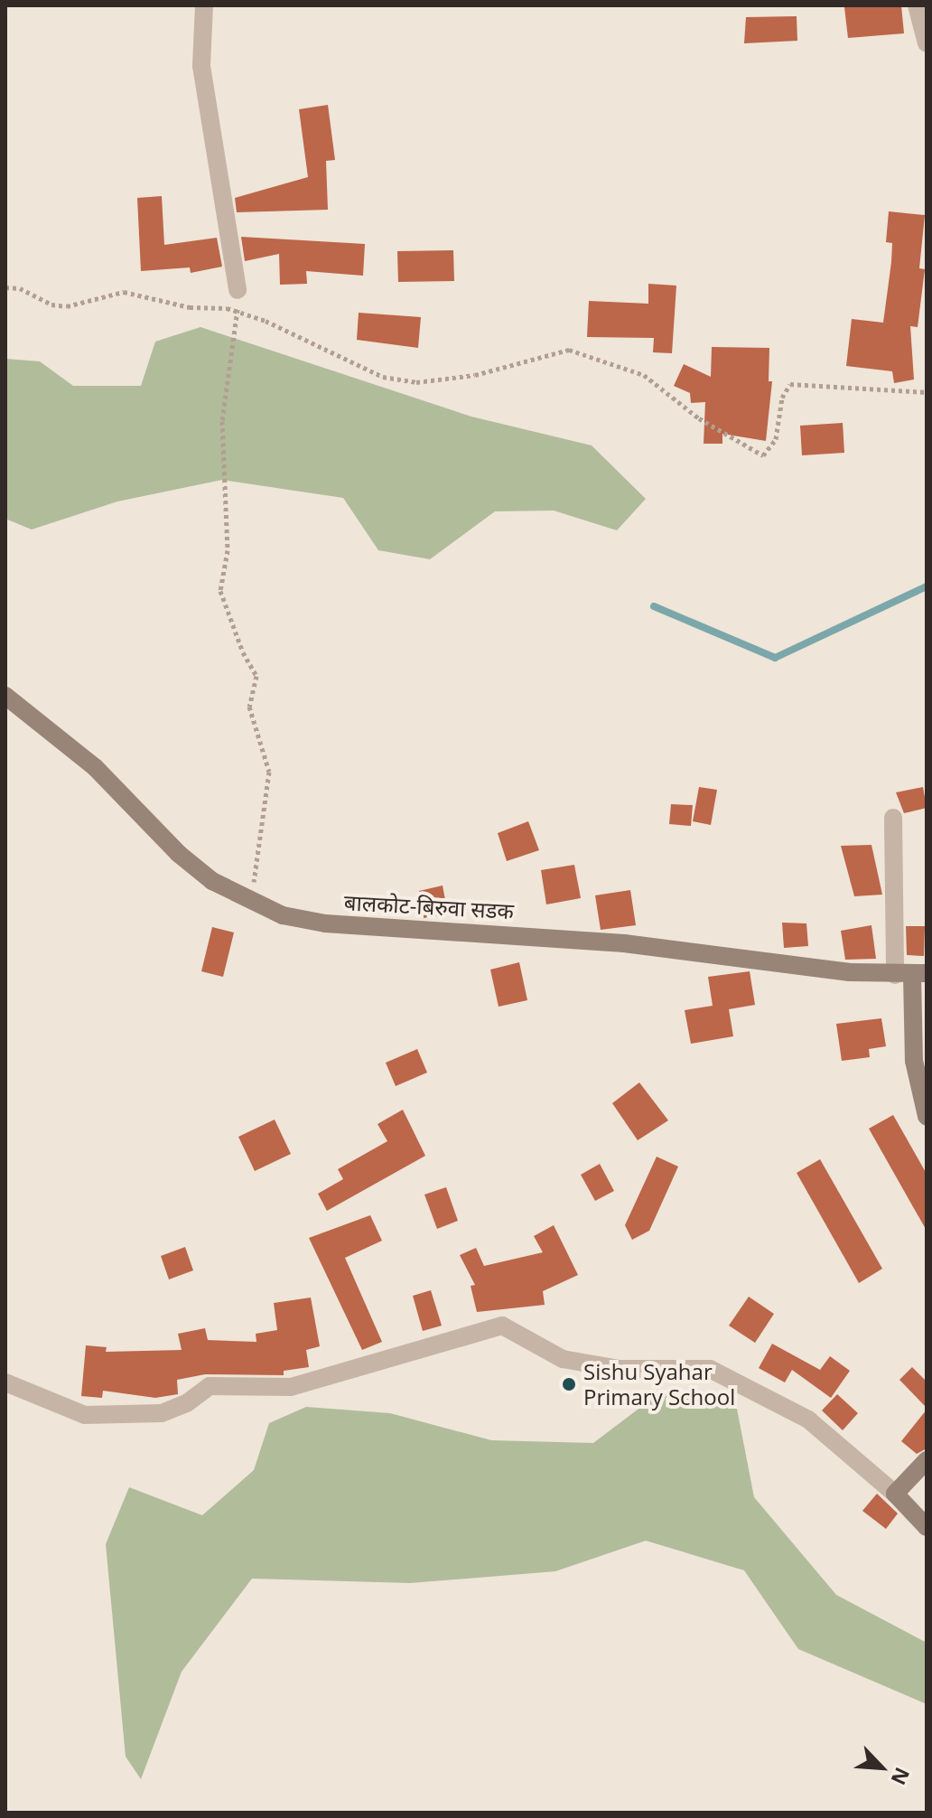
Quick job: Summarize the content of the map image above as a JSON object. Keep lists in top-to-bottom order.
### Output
{
  "streets": {
    "main road": ["बालकोट-बिरुवा सडक"]
  },
  "places": ["Sishu Syahar Primary School"],
  "north": "bottom right"
}
